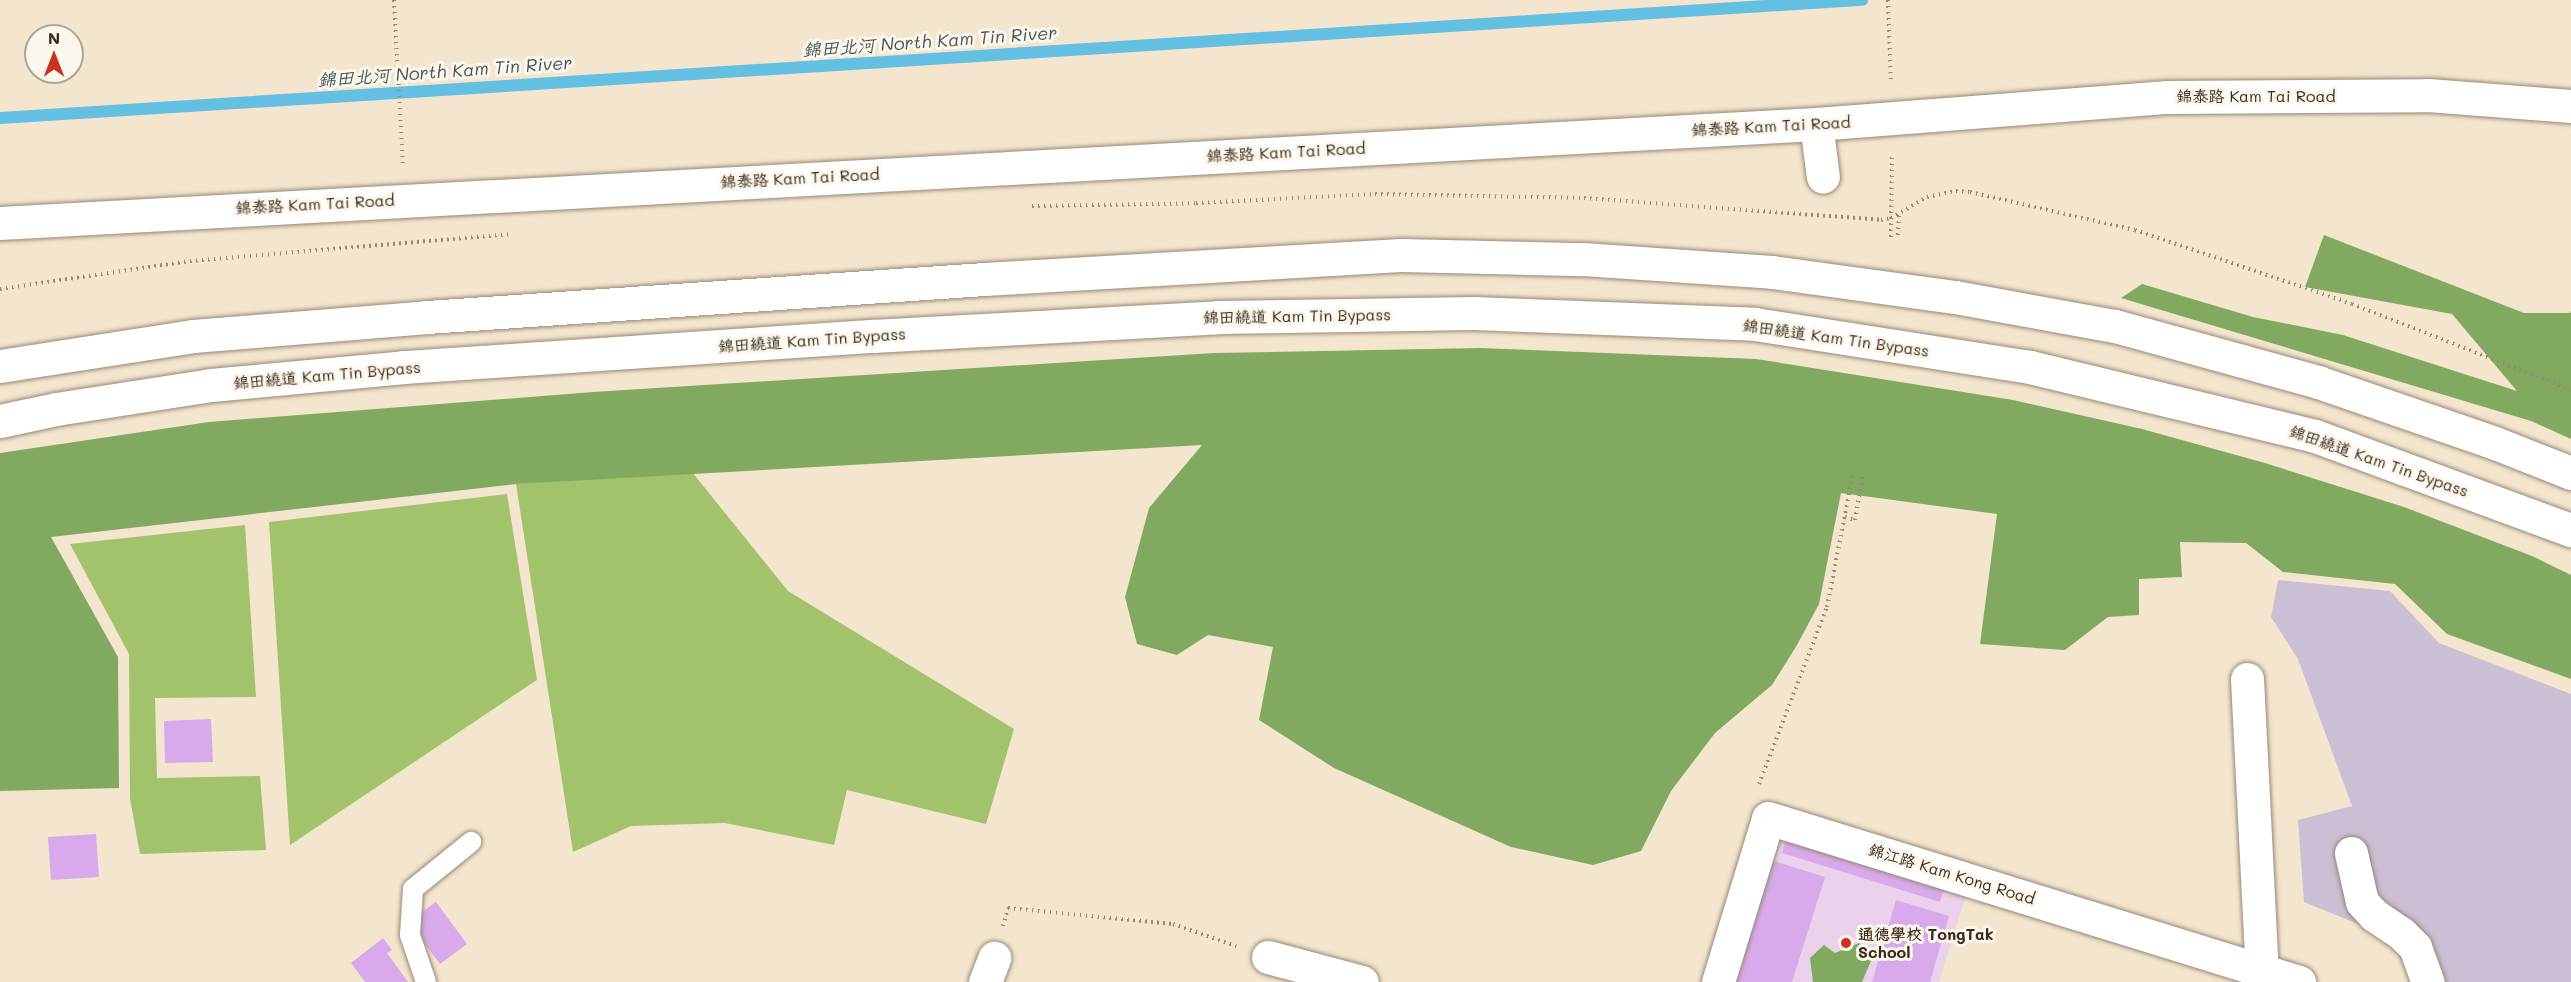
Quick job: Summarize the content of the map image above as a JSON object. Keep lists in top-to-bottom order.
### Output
{
  "streets": {
    "main road": ["錦泰路 Kam Tai Road", "錦田繞道 Kam Tin Bypass", "錦江路 Kam Kong Road"]
  },
  "water": ["錦田北河 North Kam Tin River"],
  "places": ["通德學校 TongTak School"],
  "north": "top"
}
